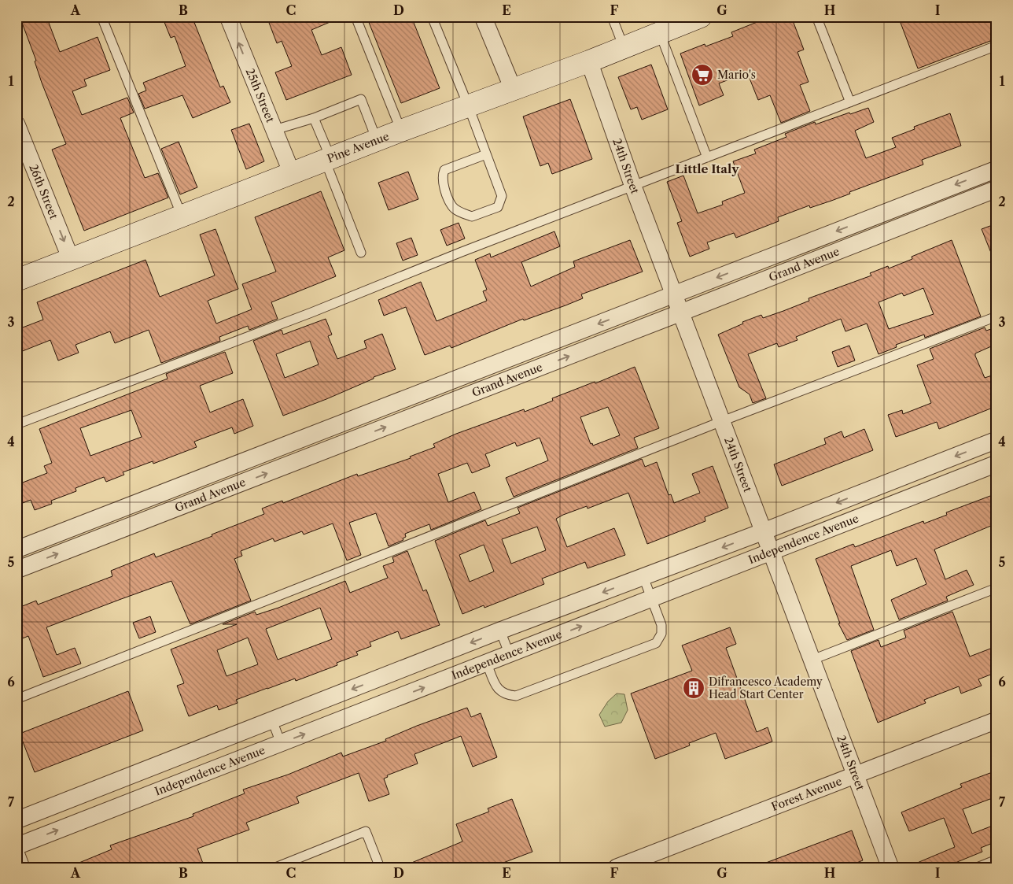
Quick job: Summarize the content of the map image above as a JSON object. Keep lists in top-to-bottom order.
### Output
{
  "streets": {
    "main road": ["Pine Avenue"],
    "street": [
      "25th Street",
      "24th Street",
      "26th Street",
      "Grand Avenue",
      "Independence Avenue",
      "Forest Avenue"
    ]
  },
  "crossings": [
    ["25th Street", "Pine Avenue"],
    ["Pine Avenue", "24th Street"],
    ["Pine Avenue", "26th Street"],
    ["24th Street", "Grand Avenue"],
    ["24th Street", "Independence Avenue"],
    ["24th Street", "Forest Avenue"]
  ],
  "one_way": ["25th Street", "26th Street"],
  "districts": ["Little Italy"],
  "places": {
    "supermarket": ["Mario's"],
    "building": ["Difrancesco Academy Head Start Center"]
  },
  "grid": {
    "columns": [
      "A",
      "B",
      "C",
      "D",
      "E",
      "F",
      "G",
      "H",
      "I"
    ],
    "rows": [
      "1",
      "2",
      "3",
      "4",
      "5",
      "6",
      "7"
    ]
  }
}
